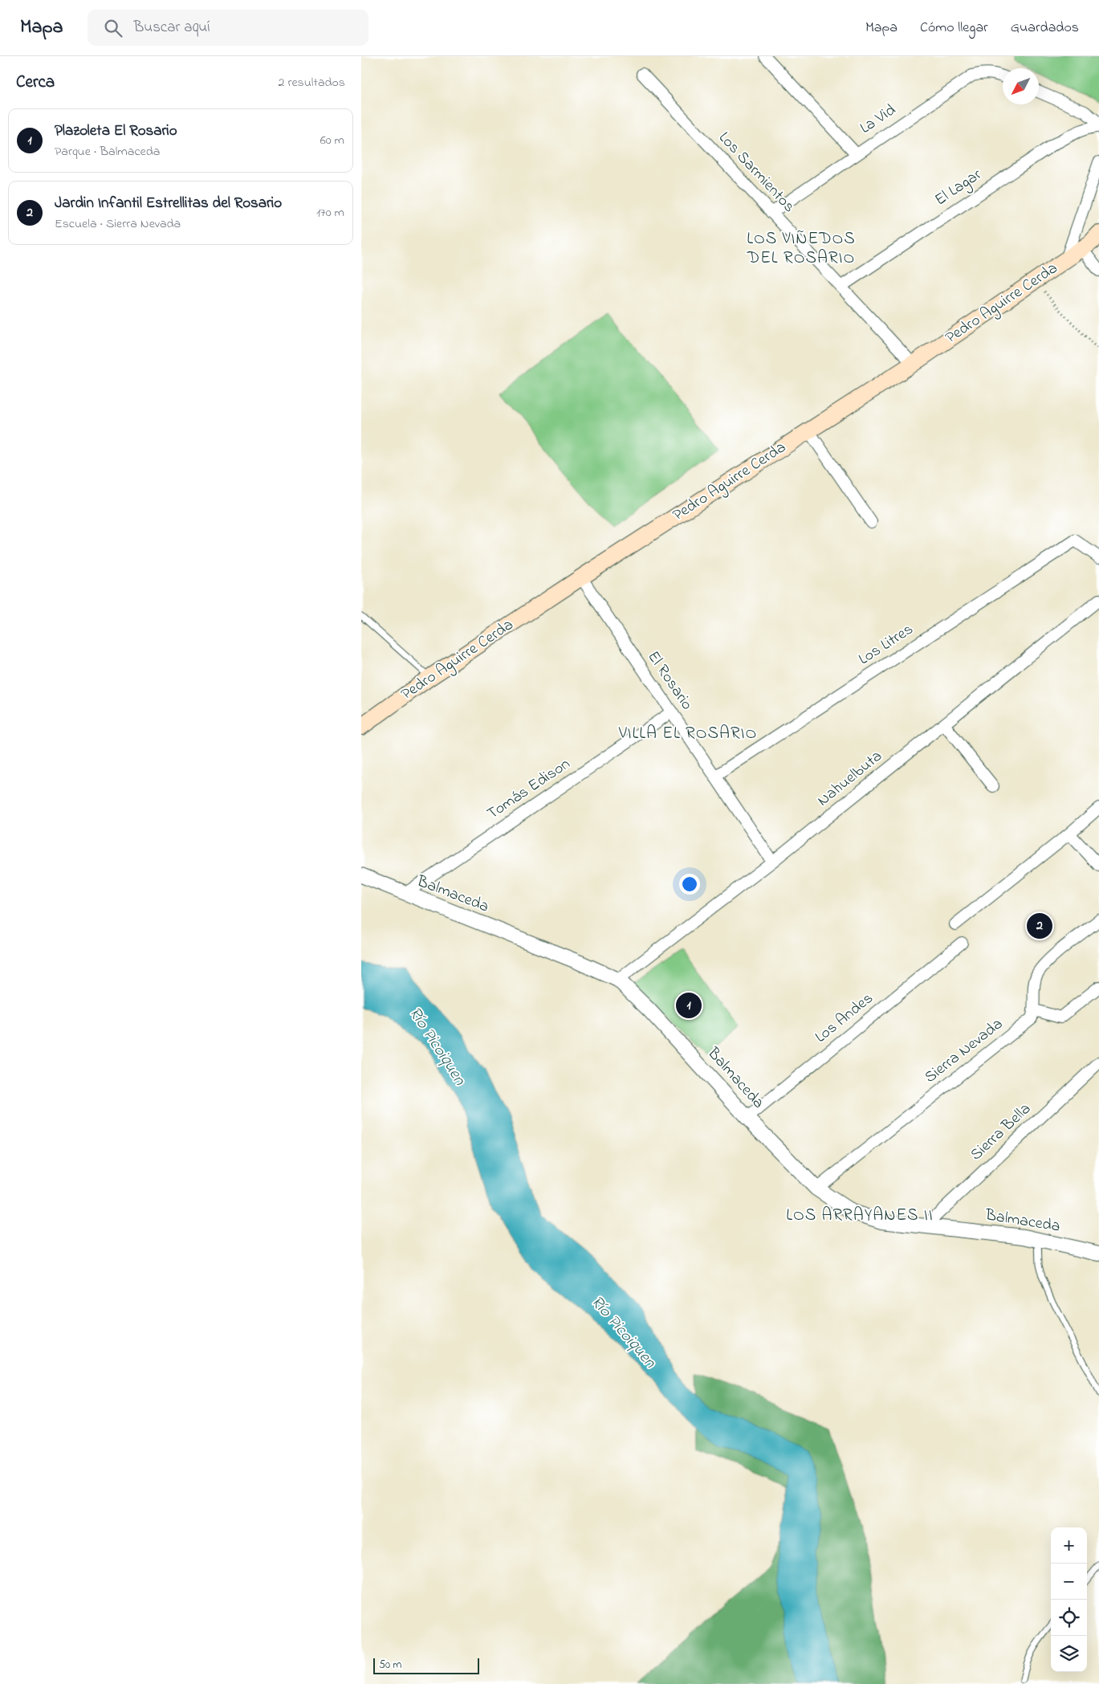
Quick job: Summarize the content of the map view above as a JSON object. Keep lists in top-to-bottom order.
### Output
{
  "streets": {
    "main road": ["Pedro Aguirre Cerda"],
    "street": [
      "La Vid",
      "Los Sarmientos",
      "El Lagar",
      "Los Litres",
      "El Rosario",
      "Nahuelbuta",
      "Tomás Edison",
      "Balmaceda",
      "Los Andes",
      "Sierra Nevada",
      "Sierra Bella"
    ]
  },
  "crossings": [
    ["La Vid", "Los Sarmientos"],
    ["Los Sarmientos", "El Lagar"],
    ["Los Sarmientos", "Pedro Aguirre Cerda"],
    ["Pedro Aguirre Cerda", "El Rosario"],
    ["Los Litres", "El Rosario"],
    ["El Rosario", "Nahuelbuta"],
    ["El Rosario", "Tomás Edison"],
    ["Nahuelbuta", "Balmaceda"],
    ["Tomás Edison", "Balmaceda"],
    ["Balmaceda", "Los Andes"],
    ["Balmaceda", "Sierra Nevada"],
    ["Balmaceda", "Sierra Bella"]
  ],
  "districts": ["LOS VIÑEDOS DEL ROSARIO", "VILLA EL ROSARIO", "LOS ARRAYANES II"],
  "water": ["Río Picoiquen"],
  "scale_bar": "50 m",
  "north": "bottom left",
  "page": {
    "header": "Mapa",
    "search": "Buscar aquí",
    "nav": ["Mapa", "Cómo llegar", "Guardados"],
    "heading": ["Cerca", "2 resultados"],
    "list": [
      {
        "mark": "1",
        "name": "Plazoleta El Rosario",
        "note": "Parque · Balmaceda",
        "value": "60 m"
      },
      {
        "mark": "2",
        "name": "Jardin Infantil Estrellitas del Rosario",
        "note": "Escuela · Sierra Nevada",
        "value": "170 m"
      }
    ],
    "pins": ["2", "1"],
    "map_buttons": ["+", "−"],
    "scale": "50 m"
  }
}
